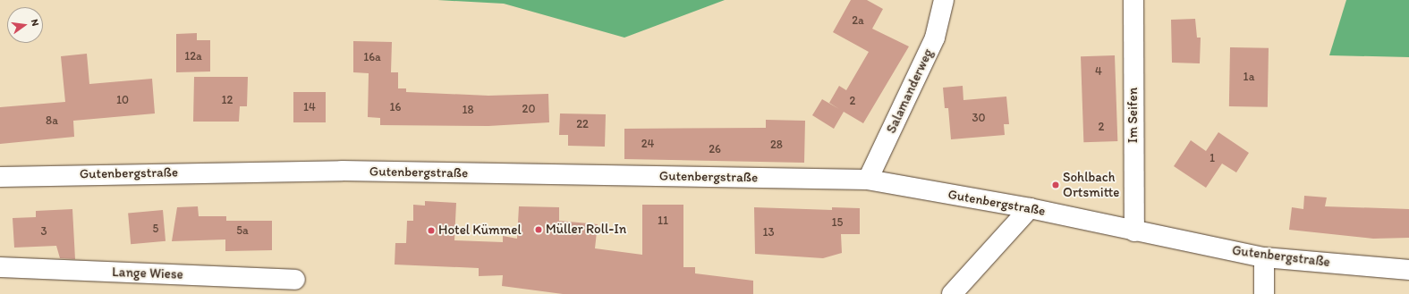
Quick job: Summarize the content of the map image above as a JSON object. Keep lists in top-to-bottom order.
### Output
{
  "streets": {
    "street": [
      "Salamanderweg",
      "Im Seifen",
      "Gutenbergstraße",
      "Lange Wiese"
    ]
  },
  "crossings": [
    ["Salamanderweg", "Gutenbergstraße"],
    ["Im Seifen", "Gutenbergstraße"]
  ],
  "places": ["Sohlbach Ortsmitte", "Müller Roll-In", "Hotel Kümmel"],
  "house_numbers": [
    "2a",
    "12a",
    "16a",
    "4",
    "1a",
    "10",
    "12",
    "2",
    "14",
    "16",
    "20",
    "18",
    "30",
    "8a",
    "22",
    "2",
    "24",
    "28",
    "26",
    "1",
    "11",
    "15",
    "5",
    "5a",
    "3",
    "13"
  ],
  "north": "right"
}
